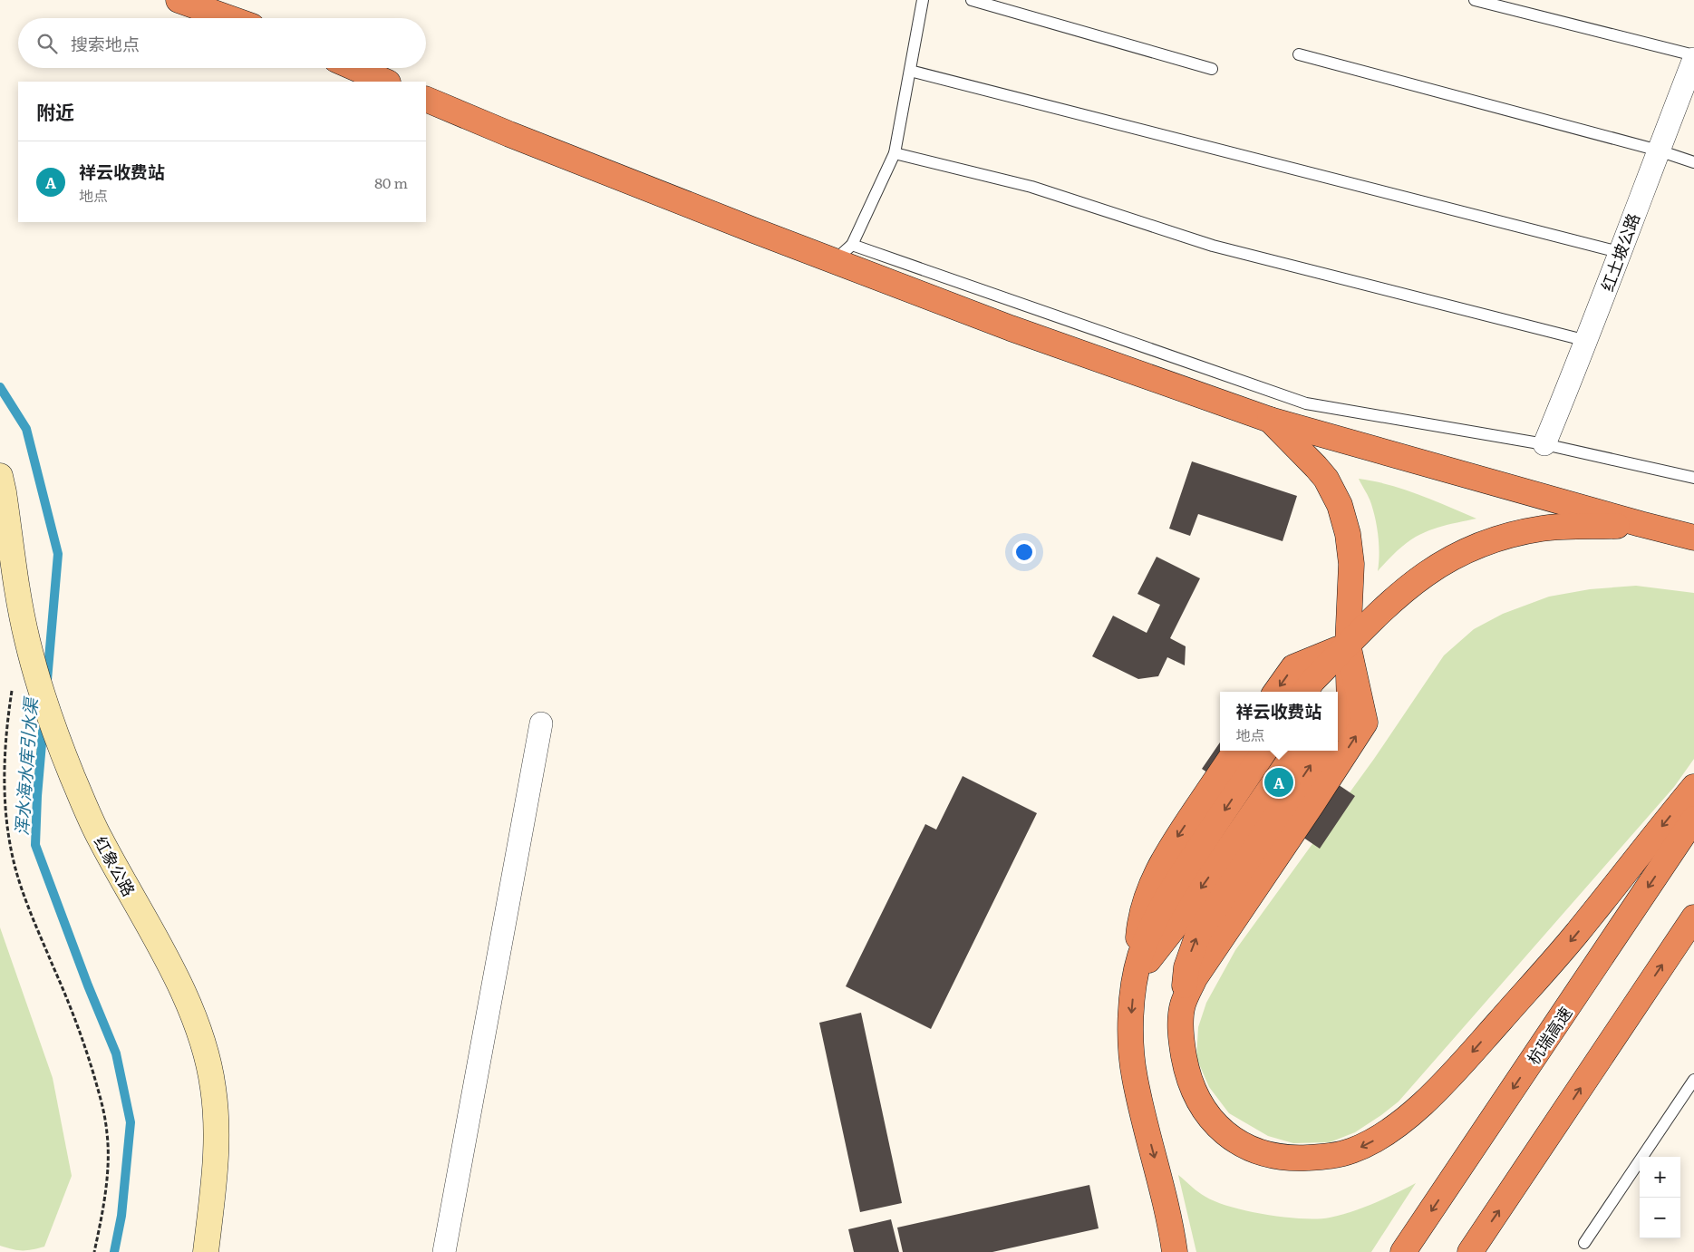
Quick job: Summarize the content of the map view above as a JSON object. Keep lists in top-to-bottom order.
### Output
{
  "streets": {
    "highway": ["杭瑞高速"],
    "main road": ["红象公路"],
    "street": ["红土坡公路"]
  },
  "water": ["浑水海水库引水渠"],
  "page": {
    "search": "搜索地点",
    "heading": "附近",
    "list": [
      {
        "mark": "A",
        "name": "祥云收费站",
        "note": "地点",
        "value": "80 m"
      }
    ],
    "popup": ["祥云收费站", "地点"],
    "pins": "A",
    "map_buttons": ["+", "−"]
  }
}
